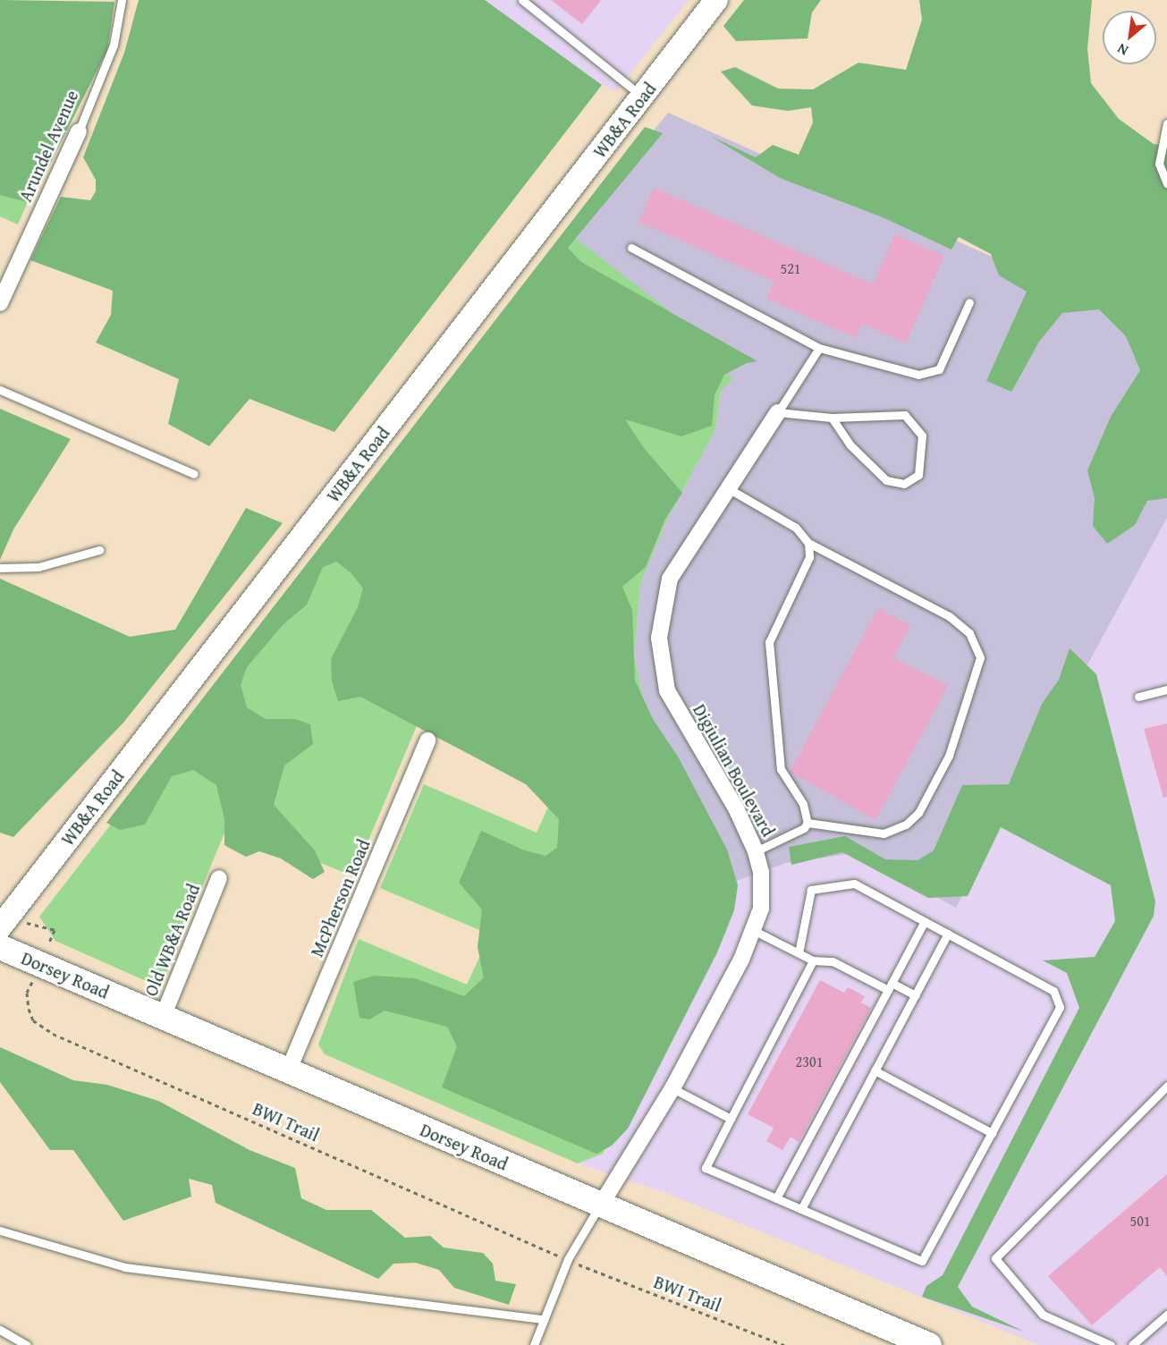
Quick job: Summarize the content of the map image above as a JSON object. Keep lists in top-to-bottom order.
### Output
{
  "streets": {
    "main road": ["Dorsey Road"],
    "street": [
      "WB&A Road",
      "Arundel Avenue",
      "Digiulian Boulevard",
      "McPherson Road",
      "Old WB&A Road"
    ],
    "path": ["BWI Trail"]
  },
  "crossings": [
    ["Digiulian Boulevard", "Dorsey Road"],
    ["McPherson Road", "Dorsey Road"],
    ["Old WB&A Road", "Dorsey Road"]
  ],
  "house_numbers": ["521", "2301", "501"],
  "north": "bottom left"
}
